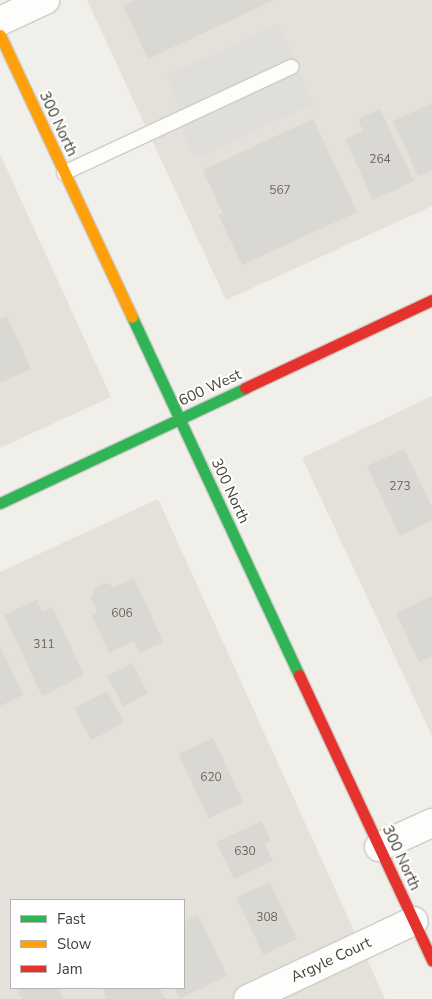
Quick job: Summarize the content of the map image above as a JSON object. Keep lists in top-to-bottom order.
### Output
{
  "streets": {
    "street": ["300 North", "600 West", "Argyle Court"]
  },
  "crossings": [
    ["300 North", "600 West"],
    ["300 North", "Argyle Court"]
  ],
  "house_numbers": [
    "264",
    "567",
    "273",
    "606",
    "311",
    "620",
    "630",
    "308"
  ],
  "legend": ["Fast", "Slow", "Jam"]
}
